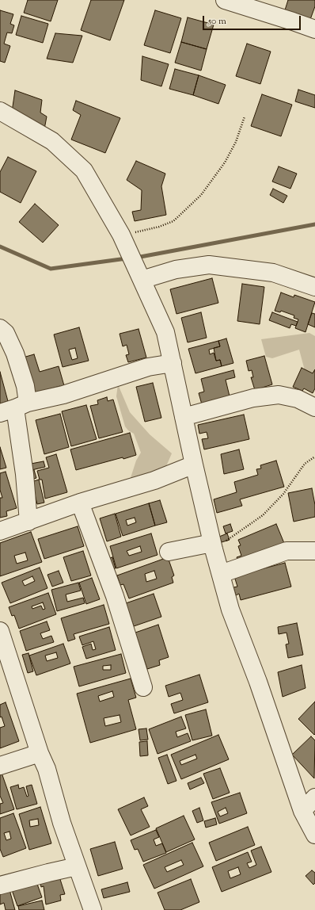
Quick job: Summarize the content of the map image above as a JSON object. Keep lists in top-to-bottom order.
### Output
{
  "scale_bar": "50 m"
}
